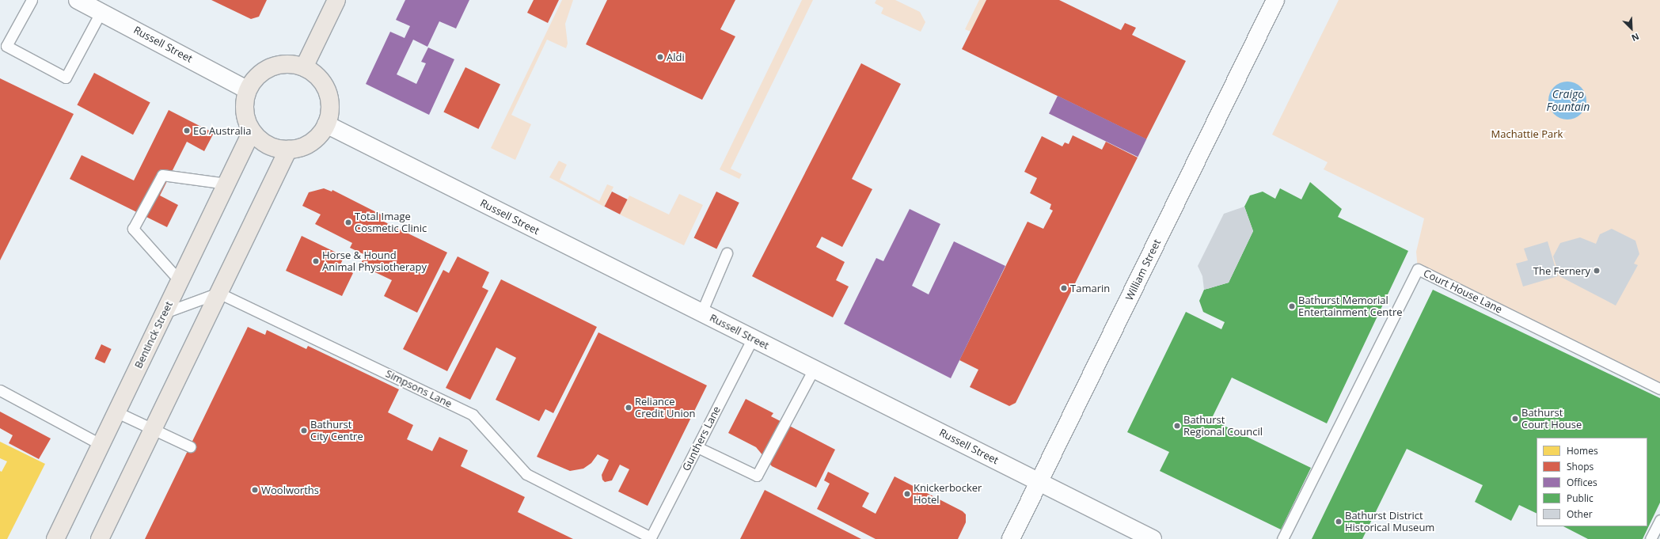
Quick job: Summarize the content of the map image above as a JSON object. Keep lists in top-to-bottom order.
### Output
{
  "streets": {
    "main road": ["Bentinck Street"],
    "street": ["Russell Street", "William Street"],
    "lane": ["Court House Lane", "Simpsons Lane", "Gunthers Lane"]
  },
  "crossings": [
    ["Russell Street", "William Street"],
    ["Russell Street", "Bentinck Street"],
    ["Russell Street", "Gunthers Lane"],
    ["Simpsons Lane", "Gunthers Lane"]
  ],
  "water": ["Craigo Fountain"],
  "parks": ["Machattie Park"],
  "places": [
    "Aldi",
    "EG Australia",
    "Total Image Cosmetic Clinic",
    "Horse & Hound Animal Physiotherapy",
    "The Fernery",
    "Tamarin",
    "Bathurst Memorial Entertainment Centre",
    "Reliance Credit Union",
    "Bathurst Court House",
    "Bathurst Regional Council",
    "Bathurst City Centre",
    "Woolworths",
    "Knickerbocker Hotel",
    "Bathurst District Historical Museum"
  ],
  "legend": [
    "Homes",
    "Shops",
    "Offices",
    "Public",
    "Other"
  ],
  "north": "bottom right"
}
